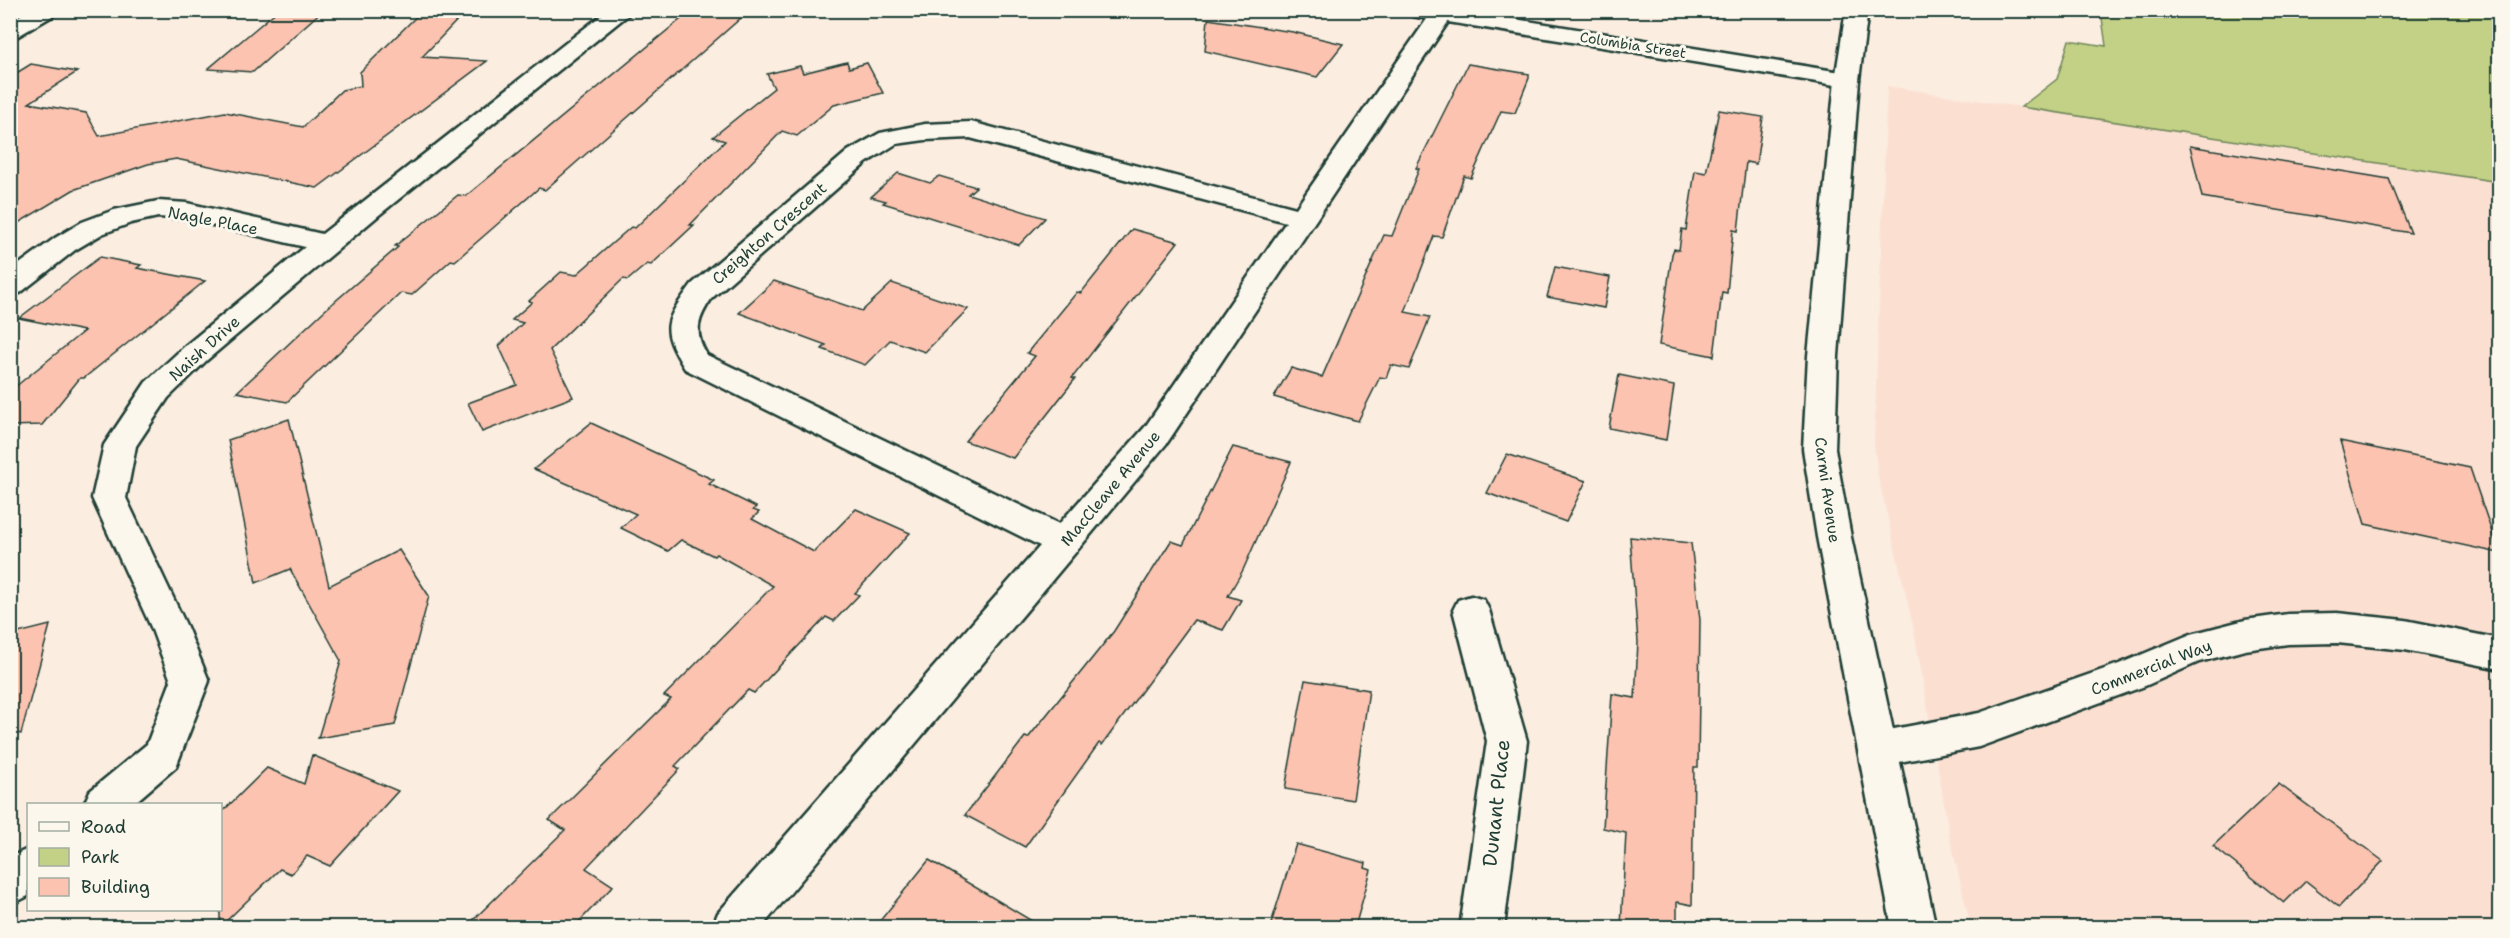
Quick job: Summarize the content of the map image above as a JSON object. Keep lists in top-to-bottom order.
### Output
{
  "streets": {
    "street": [
      "Columbia Street",
      "Nagle Place",
      "Creighton Crescent",
      "Naish Drive",
      "MacCleave Avenue",
      "Carmi Avenue",
      "Commercial Way",
      "Dunant Place"
    ]
  },
  "crossings": [
    ["Columbia Street", "MacCleave Avenue"],
    ["Columbia Street", "Carmi Avenue"],
    ["Nagle Place", "Naish Drive"],
    ["Creighton Crescent", "MacCleave Avenue"],
    ["Carmi Avenue", "Commercial Way"]
  ],
  "legend": ["Road", "Park", "Building"]
}
